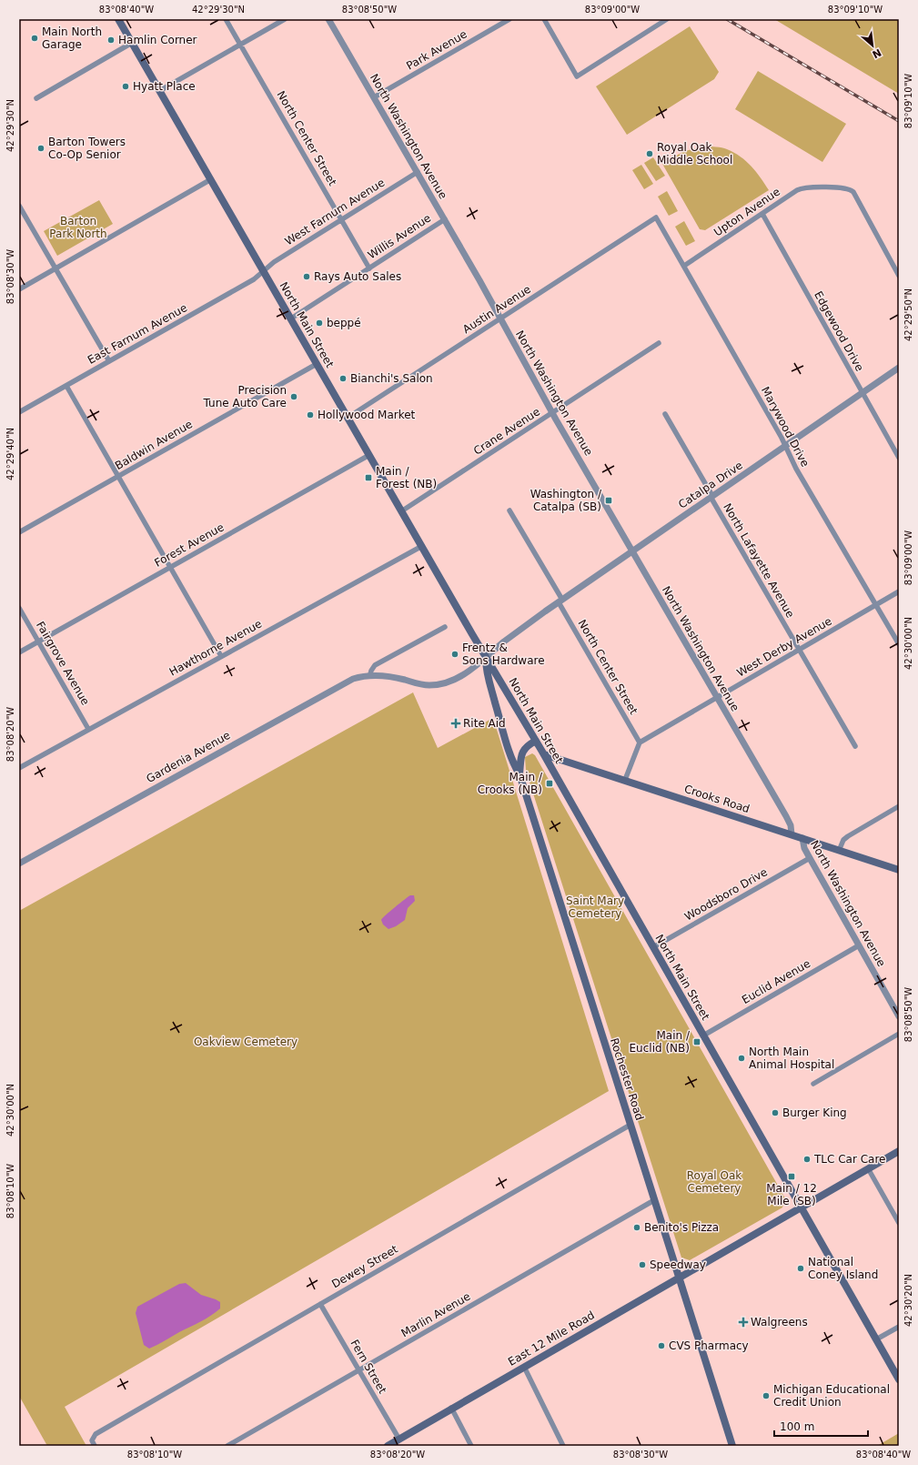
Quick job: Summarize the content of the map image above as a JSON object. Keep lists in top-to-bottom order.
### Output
{
  "streets": {
    "main road": [
      "North Main Street",
      "Crooks Road",
      "Rochester Road",
      "East 12 Mile Road"
    ],
    "street": [
      "Park Avenue",
      "North Washington Avenue",
      "North Center Street",
      "West Farnum Avenue",
      "Upton Avenue",
      "Willis Avenue",
      "Austin Avenue",
      "Edgewood Drive",
      "East Farnum Avenue",
      "Marywood Drive",
      "Crane Avenue",
      "Baldwin Avenue",
      "Catalpa Drive",
      "Forest Avenue",
      "North Lafayette Avenue",
      "West Derby Avenue",
      "Hawthorne Avenue",
      "Fairgrove Avenue",
      "Gardenia Avenue",
      "Woodsboro Drive",
      "Euclid Avenue",
      "Dewey Street",
      "Marlin Avenue",
      "Fern Street"
    ]
  },
  "crossings": [
    ["Park Avenue", "North Washington Avenue"],
    ["North Washington Avenue", "West Farnum Avenue"],
    ["North Washington Avenue", "Willis Avenue"],
    ["North Washington Avenue", "Austin Avenue"],
    ["North Washington Avenue", "Crane Avenue"],
    ["North Washington Avenue", "Catalpa Drive"],
    ["North Washington Avenue", "West Derby Avenue"],
    ["North Washington Avenue", "Crooks Road"],
    ["North Washington Avenue", "Woodsboro Drive"],
    ["North Washington Avenue", "Euclid Avenue"],
    ["North Center Street", "West Farnum Avenue"],
    ["North Center Street", "Willis Avenue"],
    ["North Center Street", "Catalpa Drive"],
    ["North Center Street", "West Derby Avenue"],
    ["West Farnum Avenue", "North Main Street"],
    ["West Farnum Avenue", "East Farnum Avenue"],
    ["Upton Avenue", "Edgewood Drive"],
    ["Upton Avenue", "Marywood Drive"],
    ["Willis Avenue", "North Main Street"],
    ["Austin Avenue", "North Main Street"],
    ["Austin Avenue", "Marywood Drive"],
    ["North Main Street", "East Farnum Avenue"],
    ["North Main Street", "Crane Avenue"],
    ["North Main Street", "Baldwin Avenue"],
    ["North Main Street", "Catalpa Drive"],
    ["North Main Street", "Forest Avenue"],
    ["North Main Street", "Hawthorne Avenue"],
    ["North Main Street", "Gardenia Avenue"],
    ["North Main Street", "Crooks Road"],
    ["North Main Street", "Woodsboro Drive"],
    ["North Main Street", "Euclid Avenue"],
    ["North Main Street", "Rochester Road"],
    ["North Main Street", "East 12 Mile Road"],
    ["Edgewood Drive", "Catalpa Drive"],
    ["Marywood Drive", "Catalpa Drive"],
    ["Marywood Drive", "West Derby Avenue"],
    ["Catalpa Drive", "North Lafayette Avenue"],
    ["Catalpa Drive", "Gardenia Avenue"],
    ["Forest Avenue", "Fairgrove Avenue"],
    ["North Lafayette Avenue", "West Derby Avenue"],
    ["Hawthorne Avenue", "Fairgrove Avenue"],
    ["Rochester Road", "Dewey Street"],
    ["Rochester Road", "Marlin Avenue"],
    ["Rochester Road", "East 12 Mile Road"],
    ["Dewey Street", "Fern Street"],
    ["Marlin Avenue", "Fern Street"],
    ["East 12 Mile Road", "Fern Street"]
  ],
  "parks": [
    "Barton Park North",
    "Saint Mary Cemetery",
    "Oakview Cemetery",
    "Royal Oak Cemetery"
  ],
  "places": {
    "other": [
      "Main North Garage",
      "Hamlin Corner",
      "Hyatt Place",
      "Barton Towers Co-Op Senior",
      "Royal Oak Middle School",
      "Rays Auto Sales",
      "beppé",
      "Bianchi's Salon",
      "Precision Tune Auto Care",
      "Hollywood Market",
      "Frentz & Sons Hardware",
      "North Main Animal Hospital",
      "Burger King",
      "TLC Car Care",
      "Benito's Pizza",
      "Speedway",
      "National Coney Island",
      "CVS Pharmacy",
      "Michigan Educational Credit Union"
    ],
    "transit": [
      "Main / Forest (NB)",
      "Washington / Catalpa (SB)",
      "Main / Crooks (NB)",
      "Main / Euclid (NB)",
      "Main / 12 Mile (SB)"
    ],
    "health": ["Rite Aid", "Walgreens"]
  },
  "scale_bar": "100 m",
  "north": "bottom right",
  "coordinates": [
    "83°08'40\"W",
    "42°29'30\"N",
    "83°08'50\"W",
    "83°09'00\"W",
    "83°09'10\"W",
    "83°08'30\"W",
    "42°29'50\"N",
    "42°29'40\"N",
    "42°30'00\"N",
    "83°08'20\"W",
    "83°08'10\"W",
    "42°30'20\"N"
  ]
}
